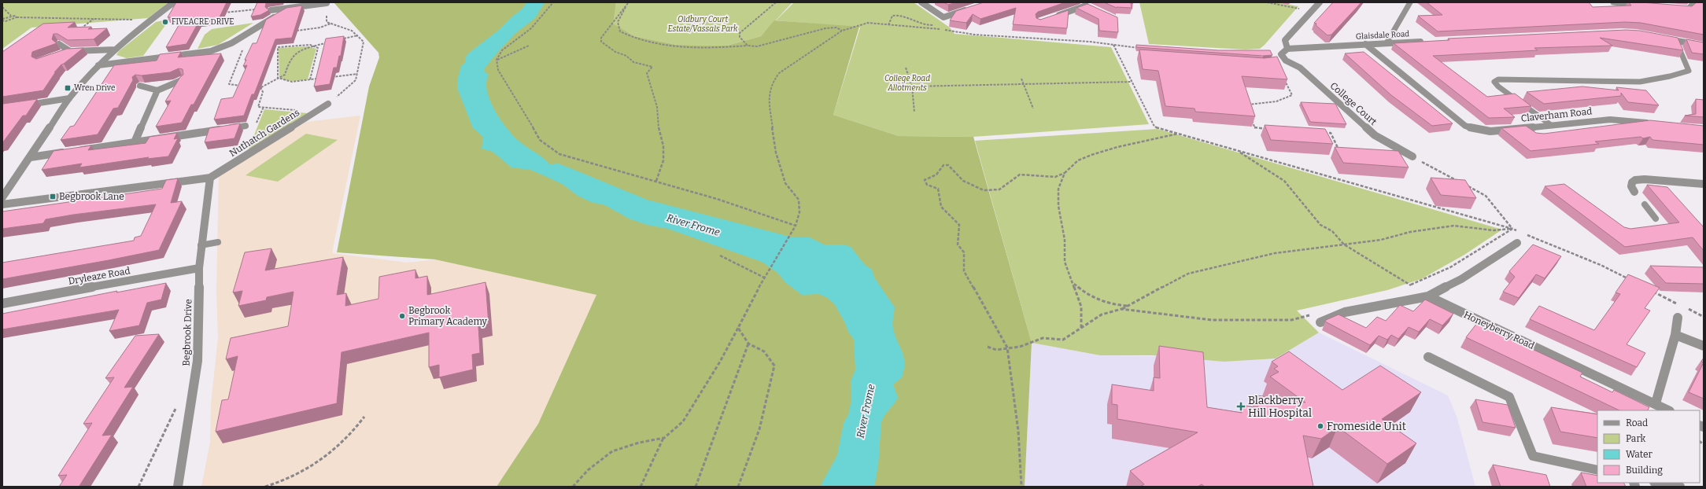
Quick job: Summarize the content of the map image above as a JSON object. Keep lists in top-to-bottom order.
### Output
{
  "streets": {
    "street": [
      "Glaisdale Road",
      "College Court",
      "Claverham Road",
      "Nuthatch Gardens",
      "Dryleaze Road",
      "Honeyberry Road",
      "Begbrook Drive"
    ]
  },
  "crossings": [
    ["Glaisdale Road", "Claverham Road"],
    ["Nuthatch Gardens", "Begbrook Drive"],
    ["Dryleaze Road", "Begbrook Drive"]
  ],
  "water": ["River Frome"],
  "parks": ["Oldbury Court Estate/Vassals Park", "College Road Allotments"],
  "places": {
    "other": ["FIVEACRE DRIVE", "Begbrook Primary Academy", "Fromeside Unit"],
    "transit": ["Wren Drive", "Begbrook Lane"],
    "health": ["Blackberry Hill Hospital"]
  },
  "legend": [
    "Road",
    "Park",
    "Water",
    "Building"
  ]
}
